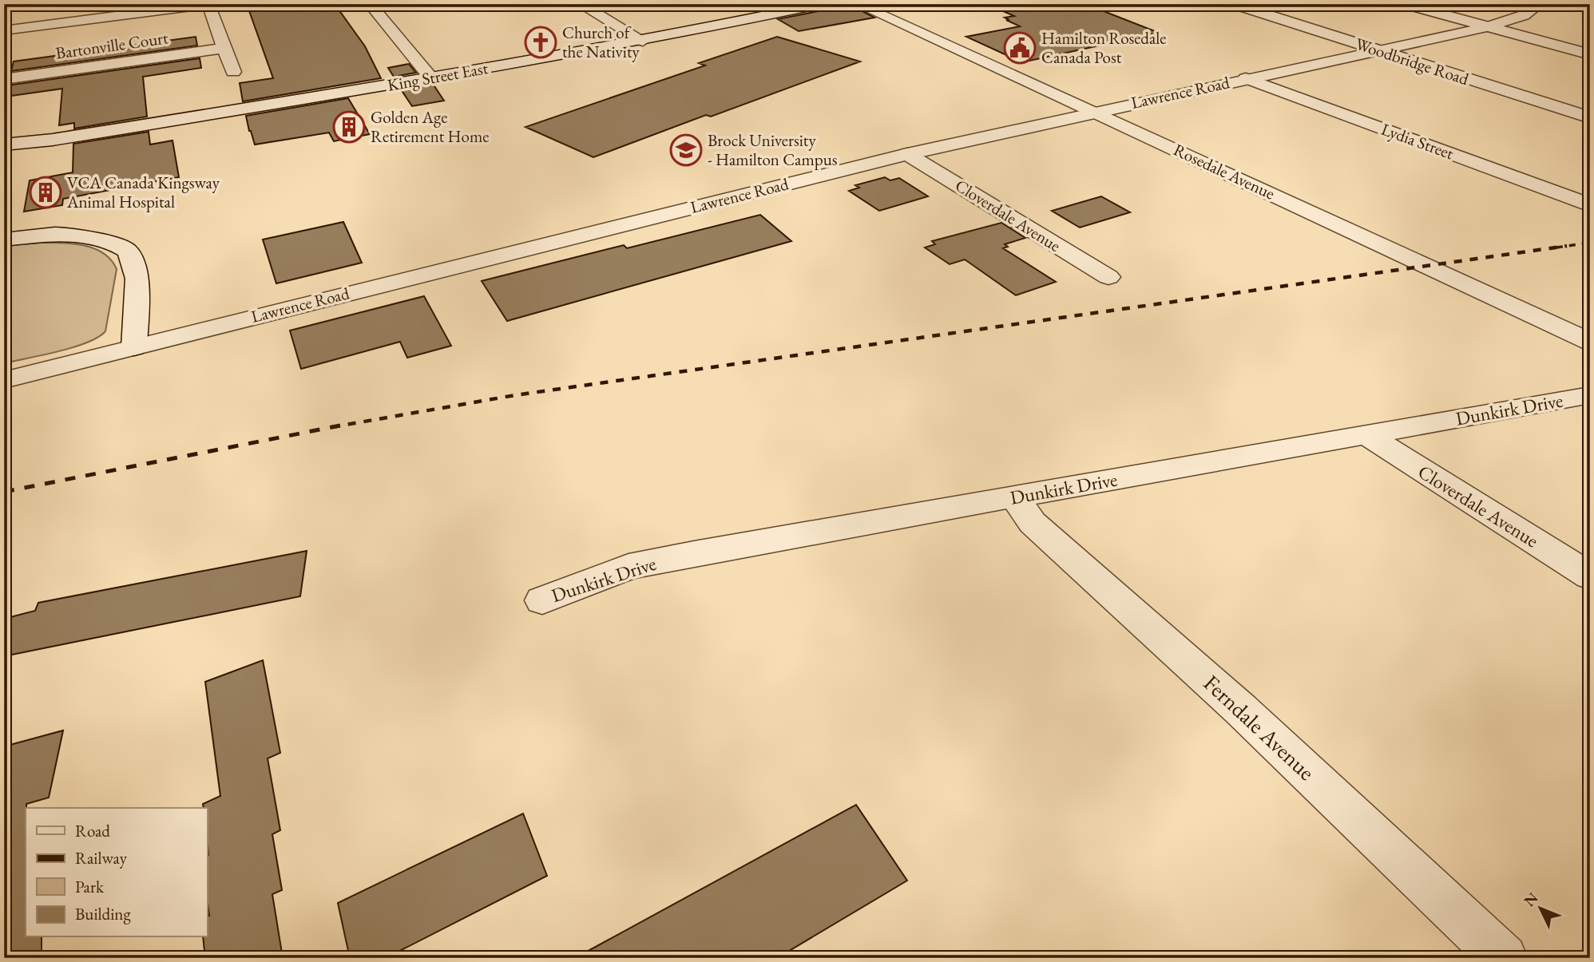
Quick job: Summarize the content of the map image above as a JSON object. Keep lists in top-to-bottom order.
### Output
{
  "streets": {
    "street": [
      "Bartonville Court",
      "Woodbridge Road",
      "King Street East",
      "Lawrence Road",
      "Lydia Street",
      "Rosedale Avenue",
      "Cloverdale Avenue",
      "Dunkirk Drive",
      "Ferndale Avenue"
    ]
  },
  "crossings": [
    ["Woodbridge Road", "Lawrence Road"],
    ["Lawrence Road", "Lydia Street"],
    ["Lawrence Road", "Rosedale Avenue"],
    ["Lawrence Road", "Cloverdale Avenue"],
    ["Cloverdale Avenue", "Dunkirk Drive"],
    ["Dunkirk Drive", "Ferndale Avenue"]
  ],
  "places": {
    "church": ["Church of the Nativity"],
    "public building": ["Hamilton Rosedale Canada Post"],
    "building": ["Golden Age Retirement Home", "VCA Canada Kingsway Animal Hospital"],
    "school or university": ["Brock University - Hamilton Campus"]
  },
  "legend": [
    "Road",
    "Railway",
    "Park",
    "Building"
  ],
  "north": "top left"
}
